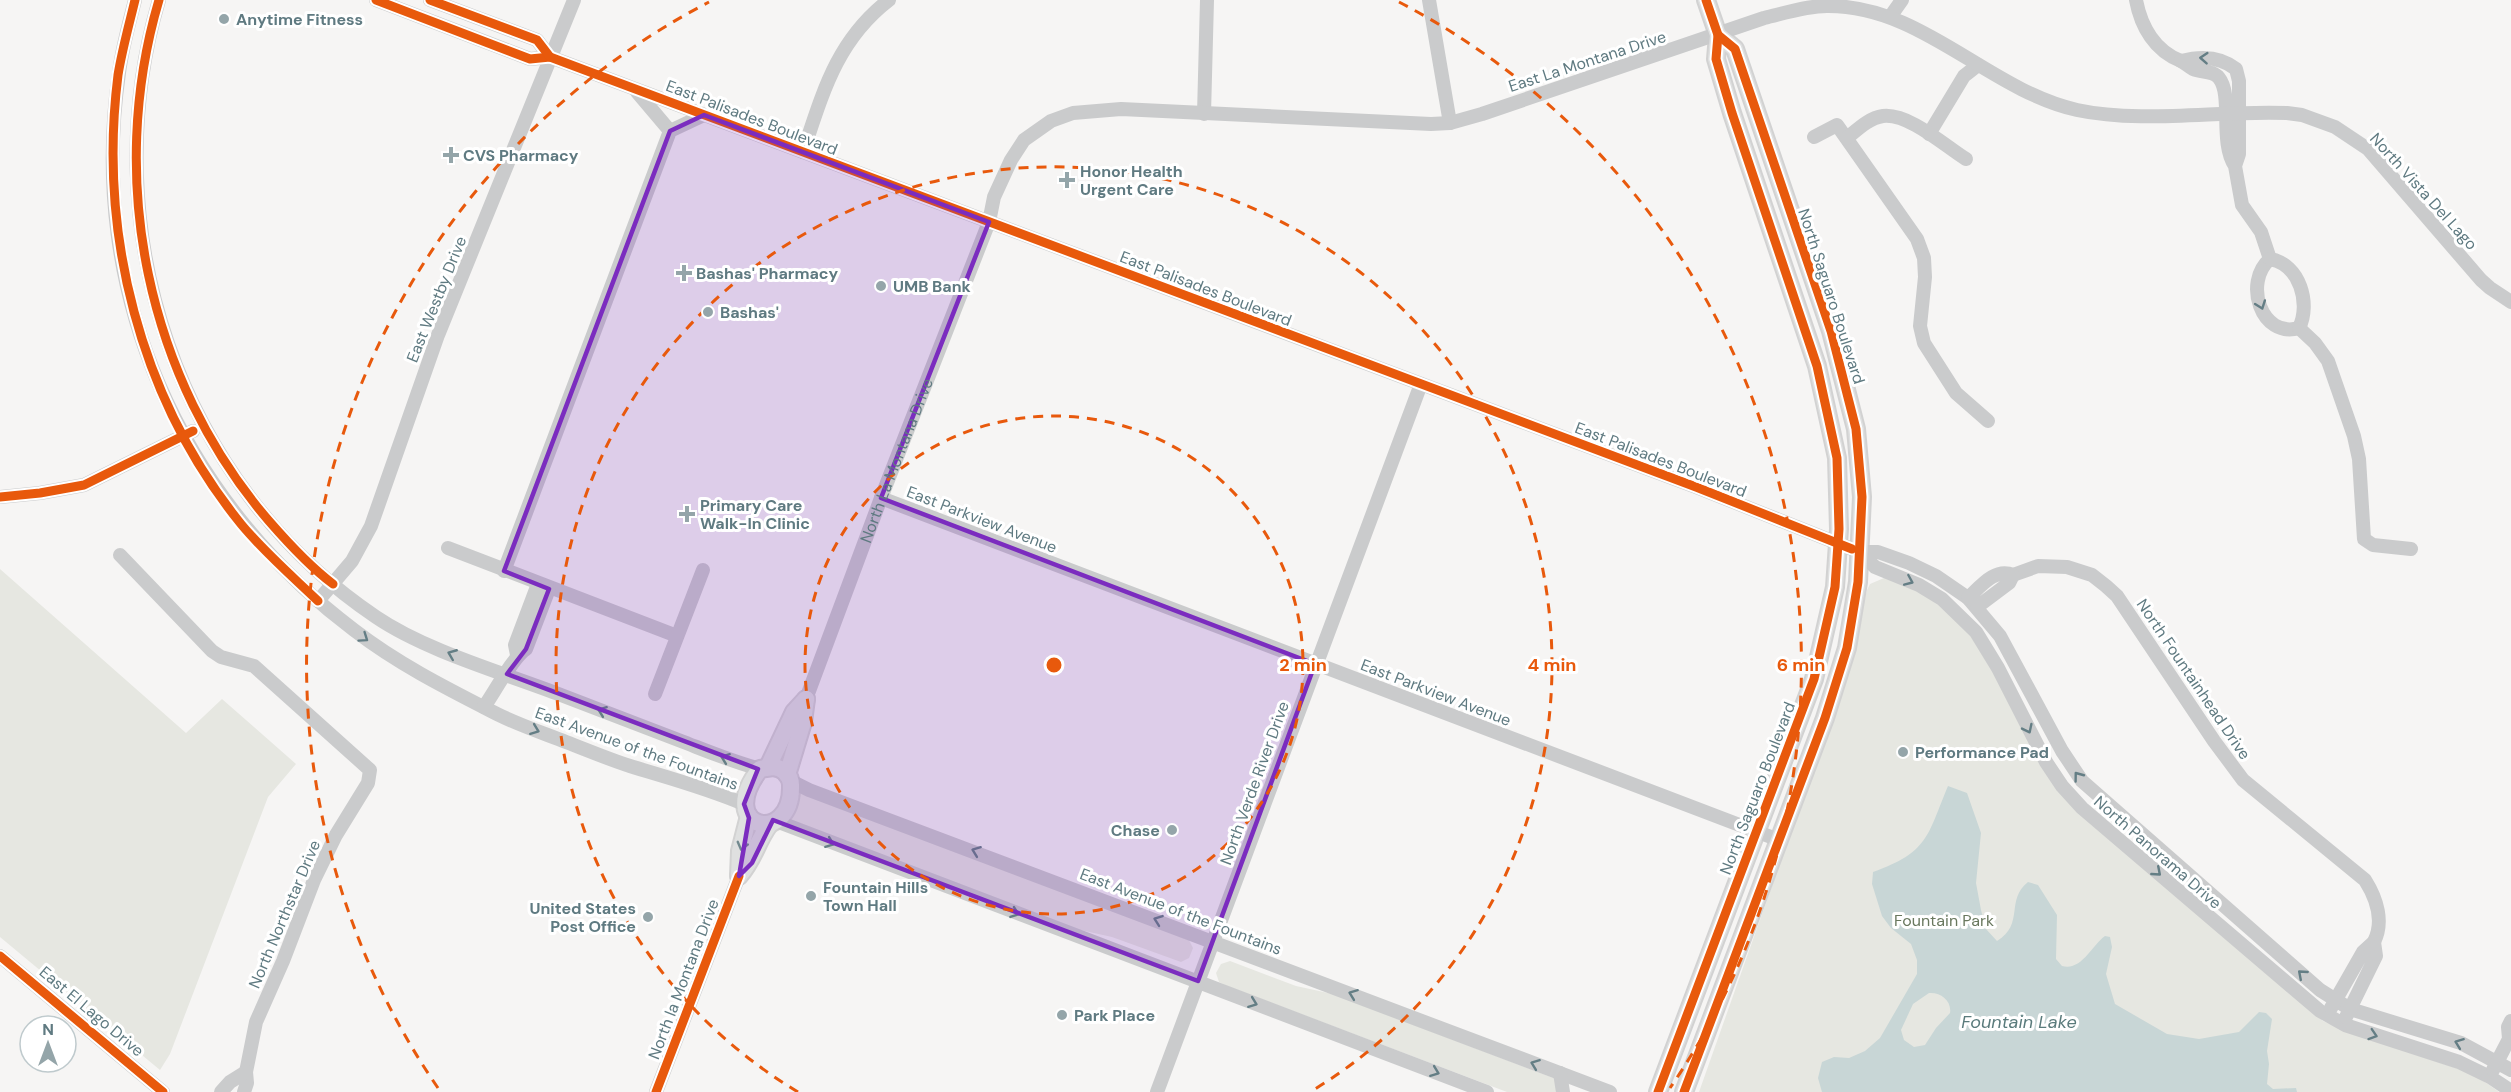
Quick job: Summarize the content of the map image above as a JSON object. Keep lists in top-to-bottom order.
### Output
{
  "streets": {
    "main road": ["North Saguaro Boulevard", "North La Montana Drive"],
    "street": [
      "East La Montana Drive",
      "East Palisades Boulevard",
      "North Vista Del Lago",
      "East Westby Drive",
      "East Parkview Avenue",
      "North Fountainhead Drive",
      "East Avenue of the Fountains",
      "North Verde River Drive",
      "North Panorama Drive",
      "North Northstar Drive",
      "North la Montana Drive",
      "East El Lago Drive"
    ]
  },
  "crossings": [
    ["East La Montana Drive", "East Palisades Boulevard"],
    ["East La Montana Drive", "North Vista Del Lago"],
    ["East La Montana Drive", "North Saguaro Boulevard"],
    ["East La Montana Drive", "North La Montana Drive"],
    ["East Palisades Boulevard", "North Saguaro Boulevard"],
    ["East Palisades Boulevard", "East Westby Drive"],
    ["East Palisades Boulevard", "North La Montana Drive"],
    ["East Palisades Boulevard", "North Verde River Drive"],
    ["East Palisades Boulevard", "North Panorama Drive"],
    ["North Saguaro Boulevard", "East Parkview Avenue"],
    ["North Saguaro Boulevard", "North Panorama Drive"],
    ["East Westby Drive", "East Avenue of the Fountains"],
    ["North La Montana Drive", "East Parkview Avenue"],
    ["North La Montana Drive", "East Avenue of the Fountains"],
    ["East Parkview Avenue", "North Verde River Drive"],
    ["North Fountainhead Drive", "North Panorama Drive"],
    ["East Avenue of the Fountains", "North Verde River Drive"]
  ],
  "water": ["Fountain Lake"],
  "parks": ["Fountain Park"],
  "places": {
    "other": [
      "Anytime Fitness",
      "UMB Bank",
      "Bashas'",
      "Performance Pad",
      "Chase",
      "Fountain Hills Town Hall",
      "United States Post Office",
      "Park Place"
    ],
    "health": [
      "CVS Pharmacy",
      "Honor Health Urgent Care",
      "Bashas' Pharmacy",
      "Primary Care Walk-In Clinic"
    ]
  },
  "north": "top",
  "rings": ["2 min", "4 min", "6 min"]
}
